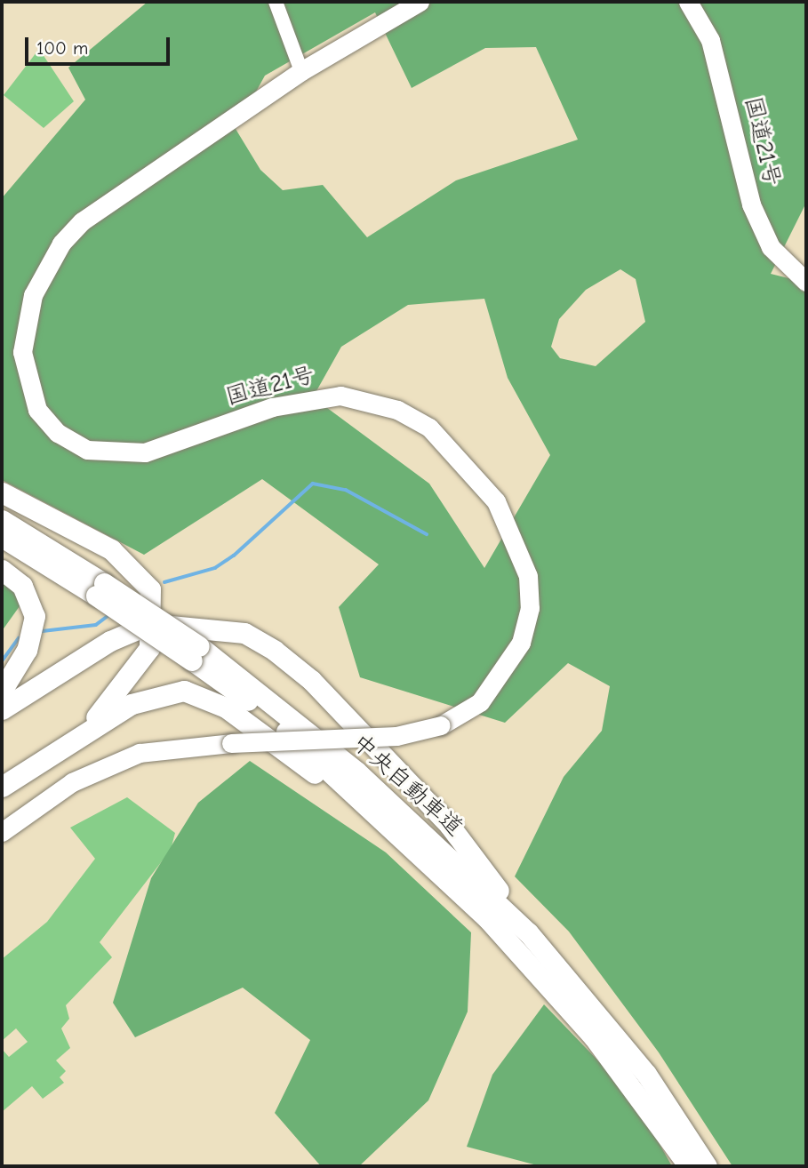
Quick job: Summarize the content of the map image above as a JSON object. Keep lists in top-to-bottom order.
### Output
{
  "streets": {
    "highway": ["国道21号", "中央自動車道"]
  },
  "scale_bar": "100 m"
}
